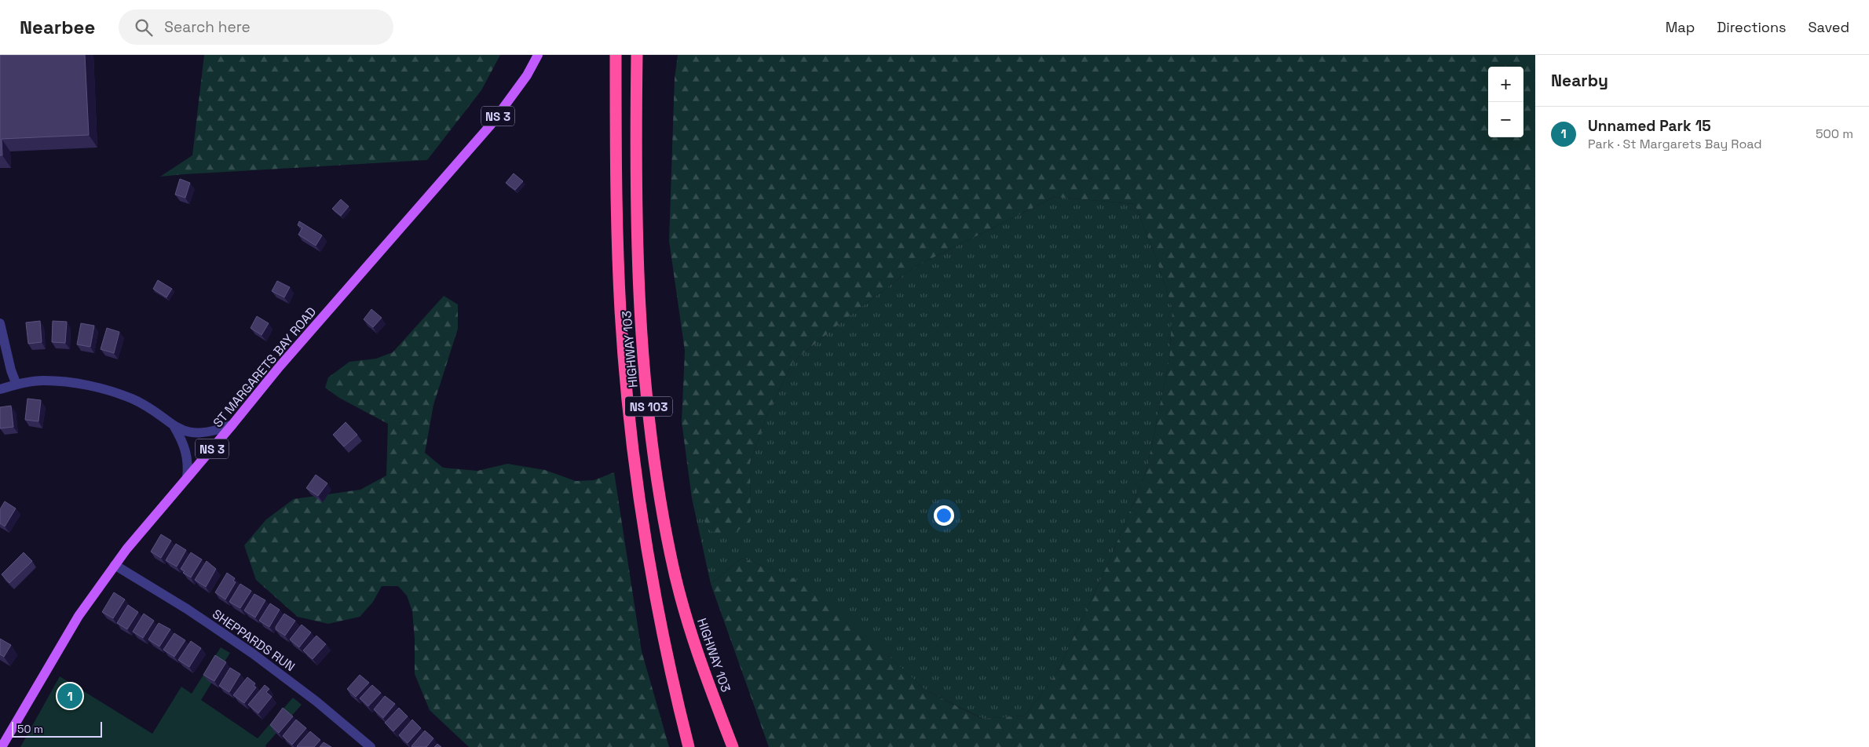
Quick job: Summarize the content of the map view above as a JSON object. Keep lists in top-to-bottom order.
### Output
{
  "streets": {
    "highway": ["HIGHWAY 103", "NS 103"],
    "main road": ["NS 3", "ST MARGARETS BAY ROAD"],
    "street": ["SHEPPARDS RUN"]
  },
  "crossings": [
    ["ST MARGARETS BAY ROAD", "SHEPPARDS RUN"]
  ],
  "scale_bar": "50 m",
  "page": {
    "header": "Nearbee",
    "search": "Search here",
    "nav": ["Map", "Directions", "Saved"],
    "heading": "Nearby",
    "map_buttons": ["+", "−"],
    "list": [
      {
        "mark": "1",
        "name": "Unnamed Park 15",
        "note": "Park · St Margarets Bay Road",
        "value": "500 m"
      }
    ],
    "pins": "1",
    "scale": "50 m"
  }
}
